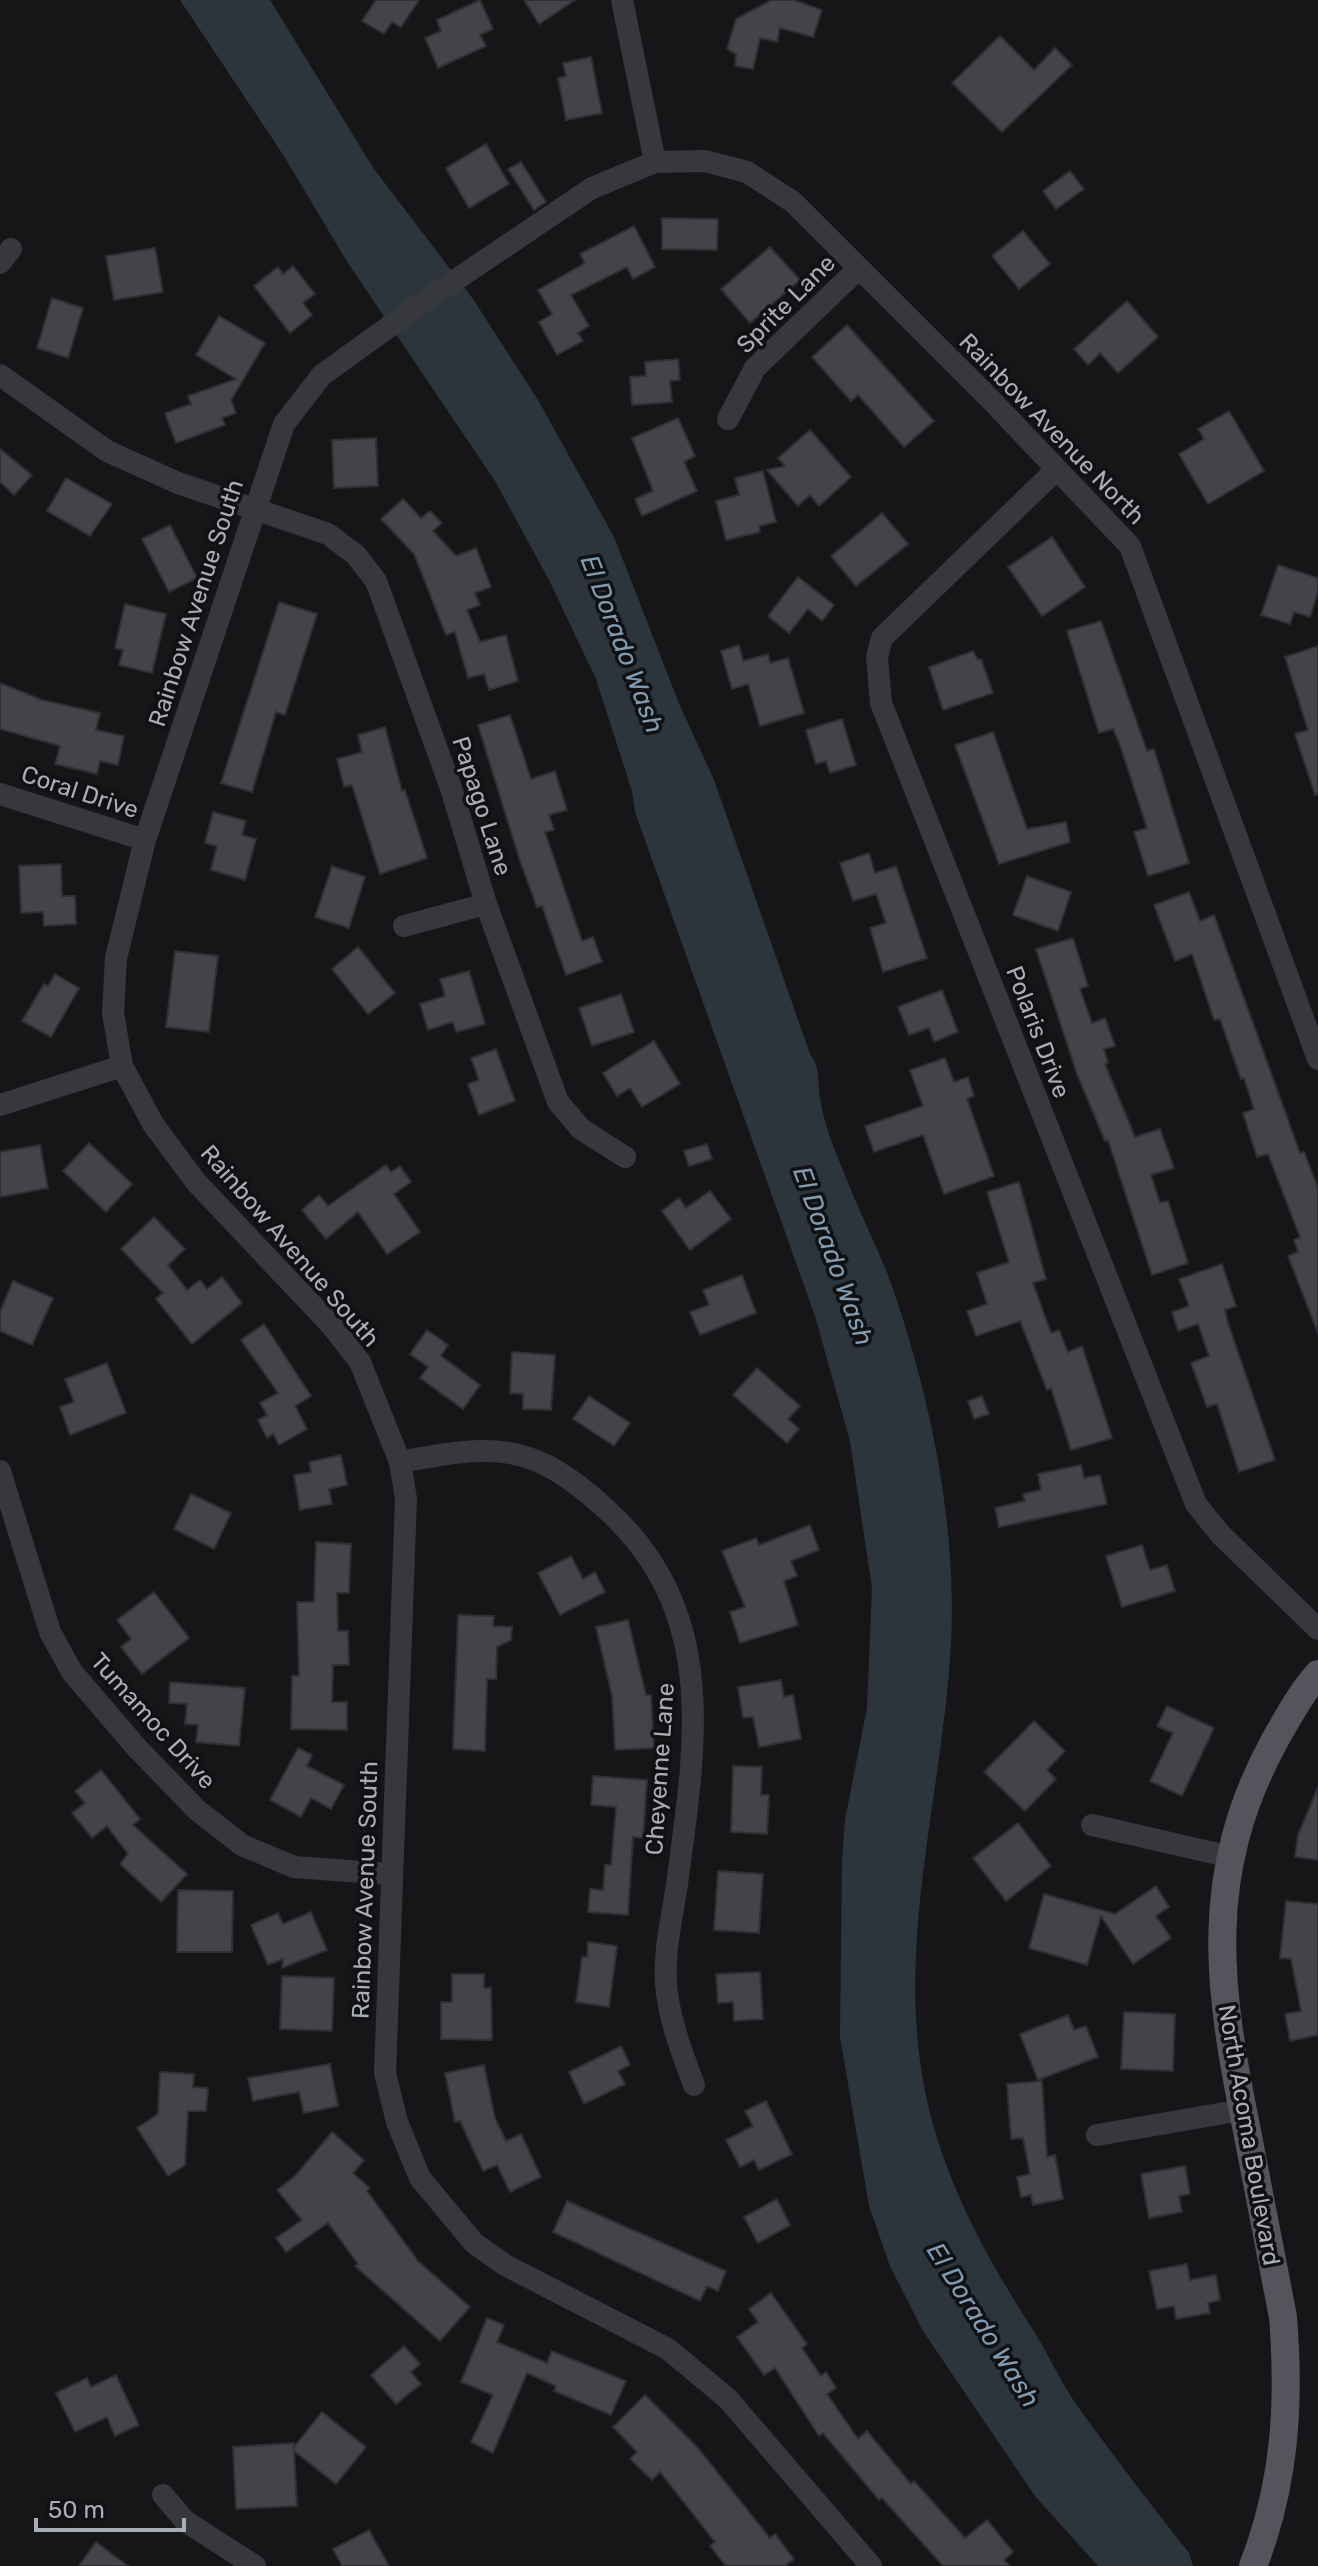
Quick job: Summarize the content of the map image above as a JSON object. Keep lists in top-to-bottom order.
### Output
{
  "streets": {
    "main road": ["North Acoma Boulevard"],
    "street": [
      "Sprite Lane",
      "Rainbow Avenue North",
      "Rainbow Avenue South",
      "Coral Drive",
      "Papago Lane",
      "Polaris Drive",
      "Tumamoc Drive",
      "Cheyenne Lane"
    ]
  },
  "crossings": [
    ["Sprite Lane", "Rainbow Avenue North"],
    ["Rainbow Avenue North", "Rainbow Avenue South"],
    ["Rainbow Avenue North", "Polaris Drive"],
    ["Rainbow Avenue South", "Coral Drive"],
    ["Rainbow Avenue South", "Papago Lane"],
    ["Rainbow Avenue South", "Tumamoc Drive"],
    ["Rainbow Avenue South", "Cheyenne Lane"]
  ],
  "water": ["El Dorado Wash"],
  "scale_bar": "50 m"
}
